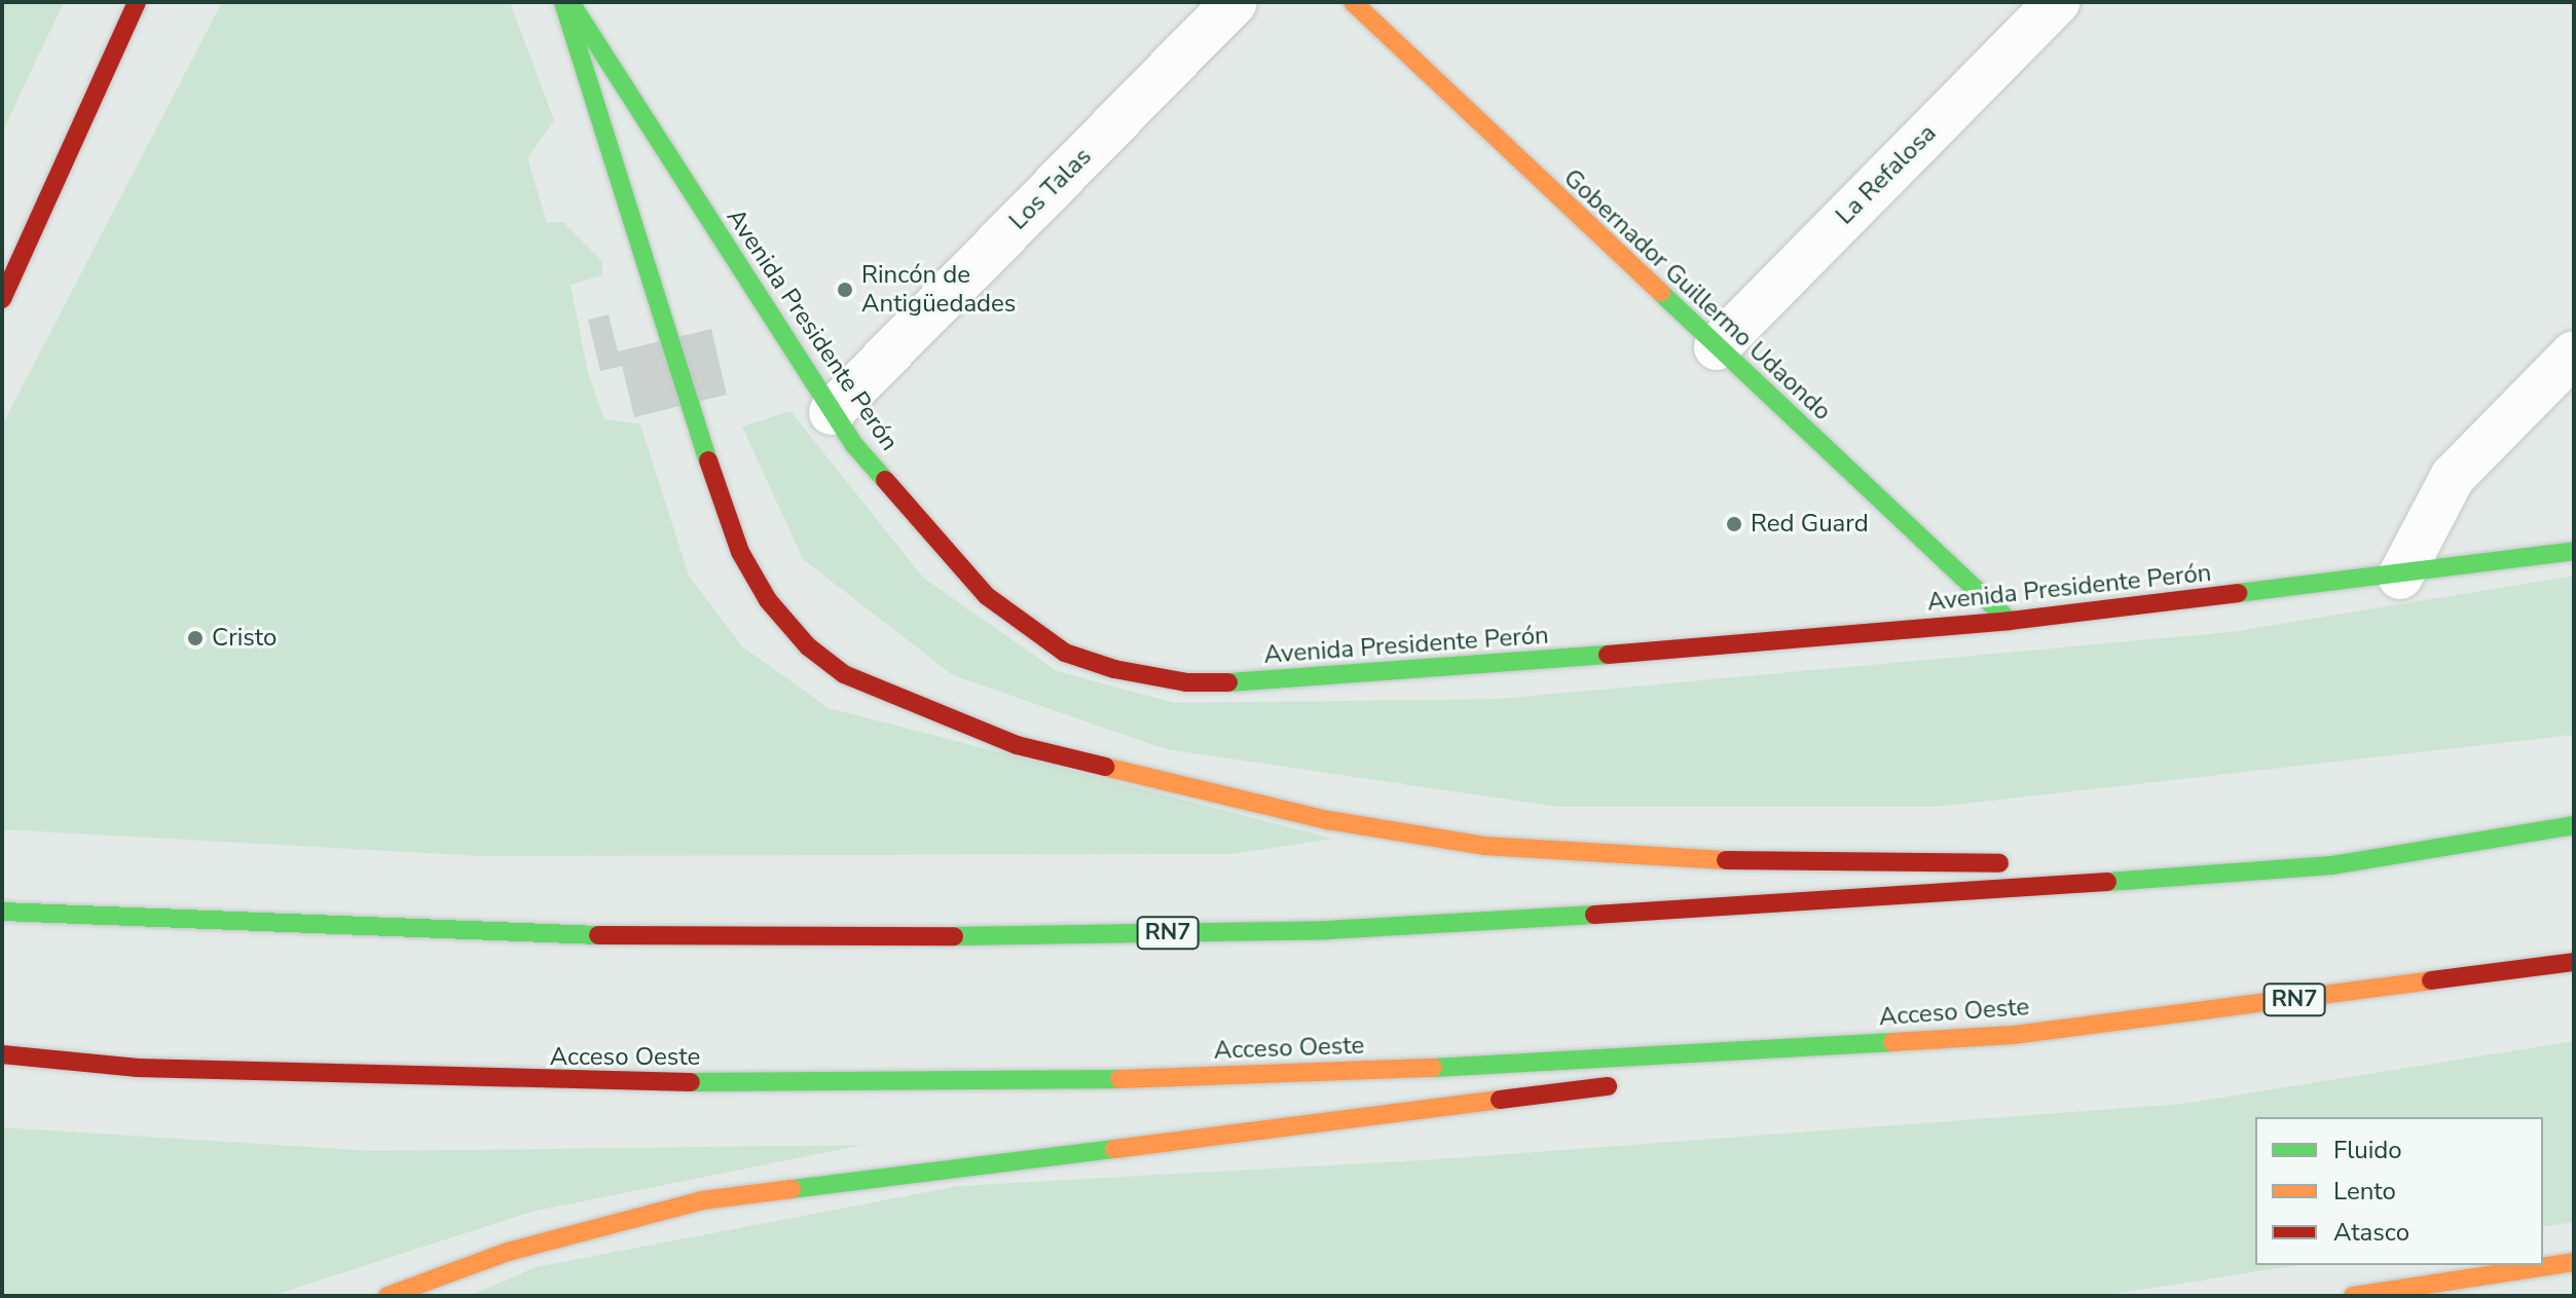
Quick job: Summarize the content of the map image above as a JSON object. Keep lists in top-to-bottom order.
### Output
{
  "streets": {
    "main road": [
      "Gobernador Guillermo Udaondo",
      "Avenida Presidente Perón",
      "RN7",
      "Acceso Oeste"
    ],
    "street": ["La Refalosa", "Los Talas"]
  },
  "crossings": [
    ["La Refalosa", "Gobernador Guillermo Udaondo"],
    ["Los Talas", "Avenida Presidente Perón"],
    ["Gobernador Guillermo Udaondo", "Avenida Presidente Perón"]
  ],
  "places": ["Rincón de Antigüedades", "Red Guard", "Cristo"],
  "legend": ["Fluido", "Lento", "Atasco"]
}
